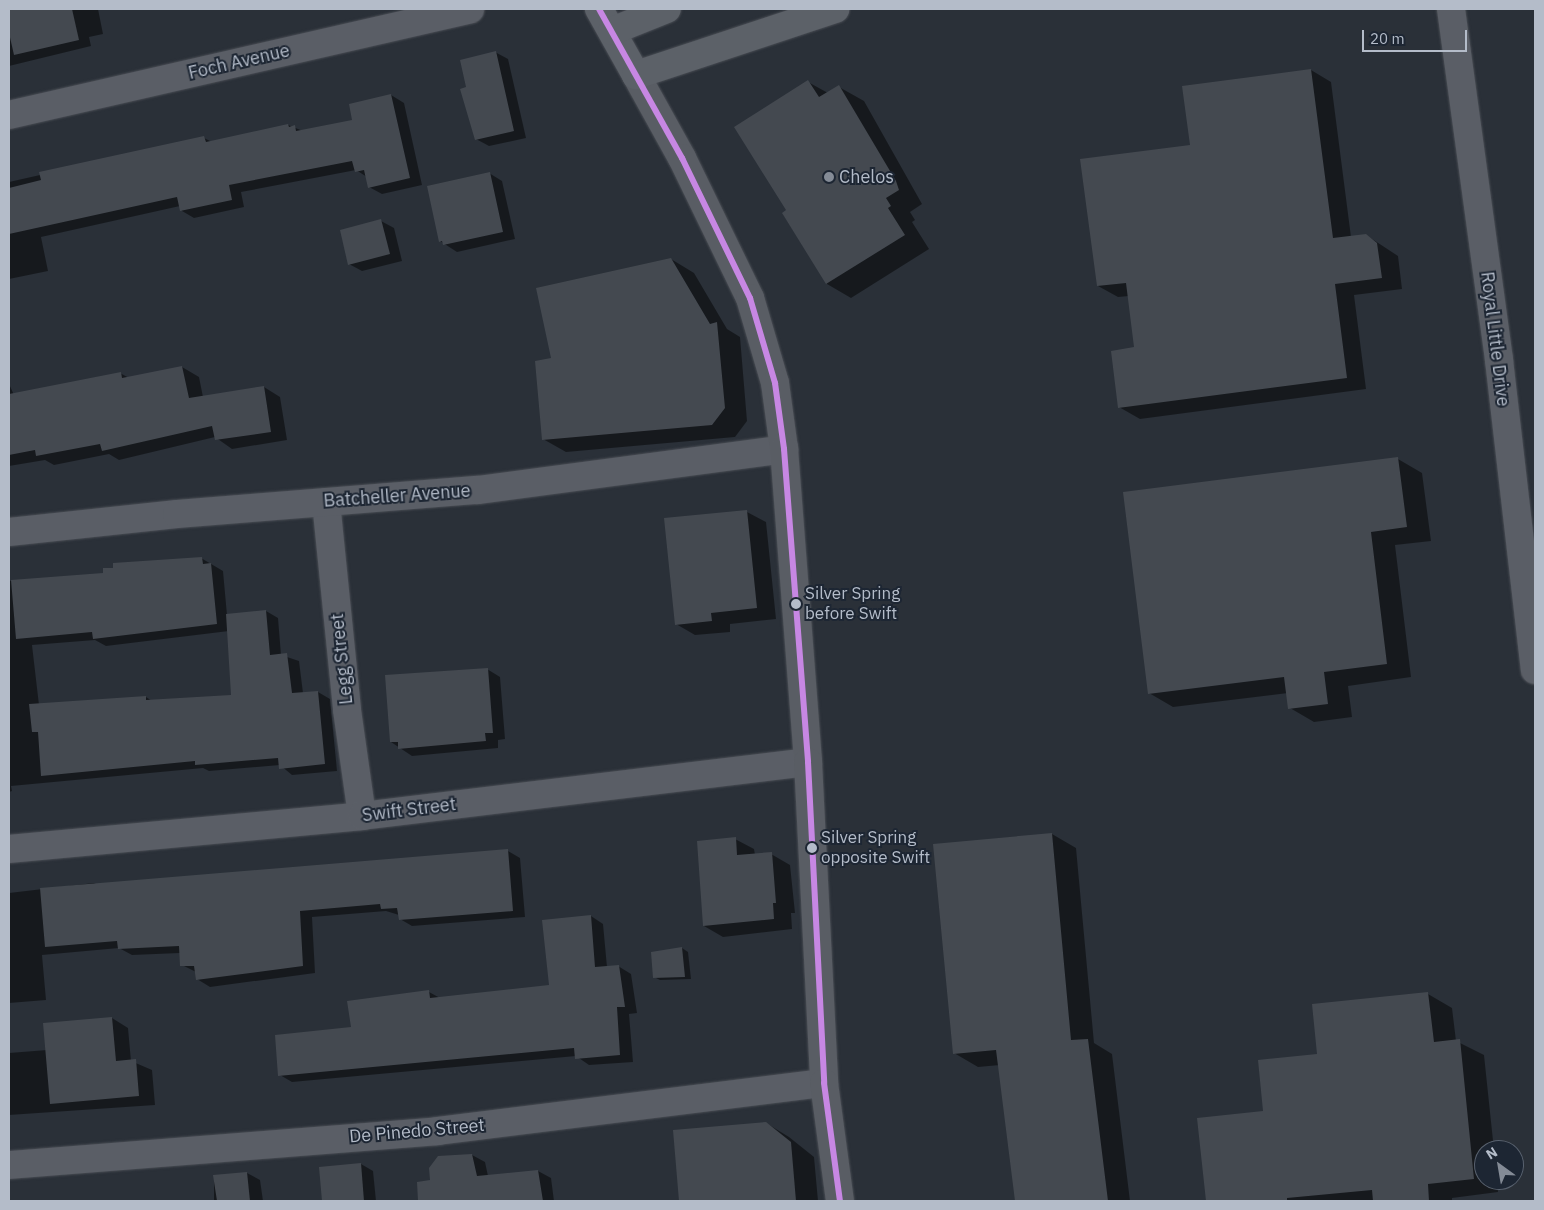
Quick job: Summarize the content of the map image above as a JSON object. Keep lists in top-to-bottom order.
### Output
{
  "streets": {
    "street": [
      "Foch Avenue",
      "Royal Little Drive",
      "Batcheller Avenue",
      "Legg Street",
      "Swift Street",
      "De Pinedo Street"
    ]
  },
  "crossings": [
    ["Batcheller Avenue", "Legg Street"],
    ["Legg Street", "Swift Street"]
  ],
  "places": ["Chelos", "Silver Spring before Swift", "Silver Spring opposite Swift"],
  "scale_bar": "20 m",
  "north": "top left"
}
